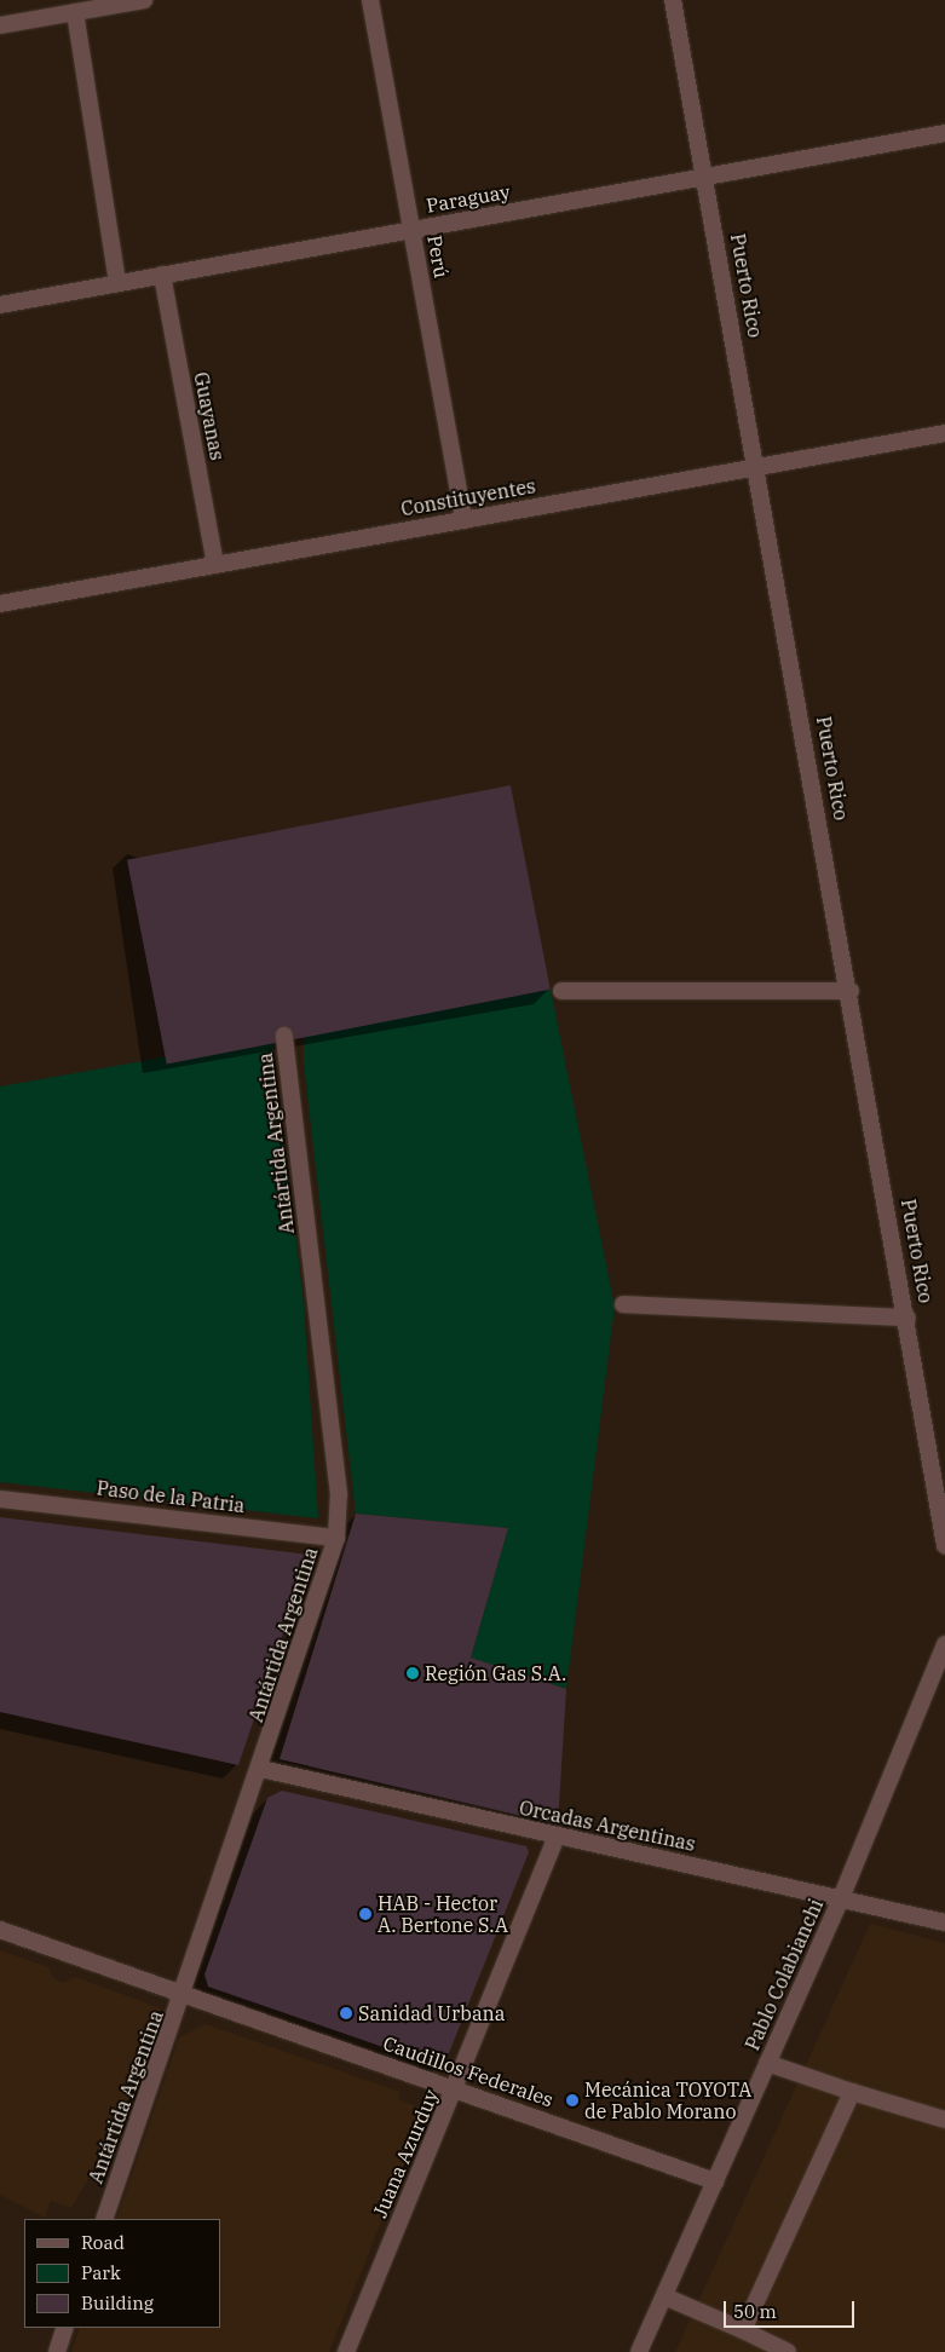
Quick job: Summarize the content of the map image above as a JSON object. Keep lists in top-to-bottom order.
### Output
{
  "streets": {
    "street": [
      "Paraguay",
      "Perú",
      "Puerto Rico",
      "Guayanas",
      "Constituyentes",
      "Antártida Argentina",
      "Paso de la Patria",
      "Orcadas Argentinas",
      "Pablo Colabianchi",
      "Caudillos Federales",
      "Juana Azurduy"
    ]
  },
  "crossings": [
    ["Paraguay", "Perú"],
    ["Paraguay", "Puerto Rico"],
    ["Paraguay", "Guayanas"],
    ["Perú", "Constituyentes"],
    ["Puerto Rico", "Constituyentes"],
    ["Guayanas", "Constituyentes"],
    ["Antártida Argentina", "Paso de la Patria"],
    ["Antártida Argentina", "Orcadas Argentinas"],
    ["Antártida Argentina", "Caudillos Federales"],
    ["Orcadas Argentinas", "Pablo Colabianchi"],
    ["Orcadas Argentinas", "Juana Azurduy"],
    ["Pablo Colabianchi", "Caudillos Federales"],
    ["Caudillos Federales", "Juana Azurduy"]
  ],
  "places": [
    "Región Gas S.A.",
    "HAB - Hector A. Bertone S.A",
    "Sanidad Urbana",
    "Mecánica TOYOTA de Pablo Morano"
  ],
  "legend": ["Road", "Park", "Building"],
  "scale_bar": "50 m"
}
